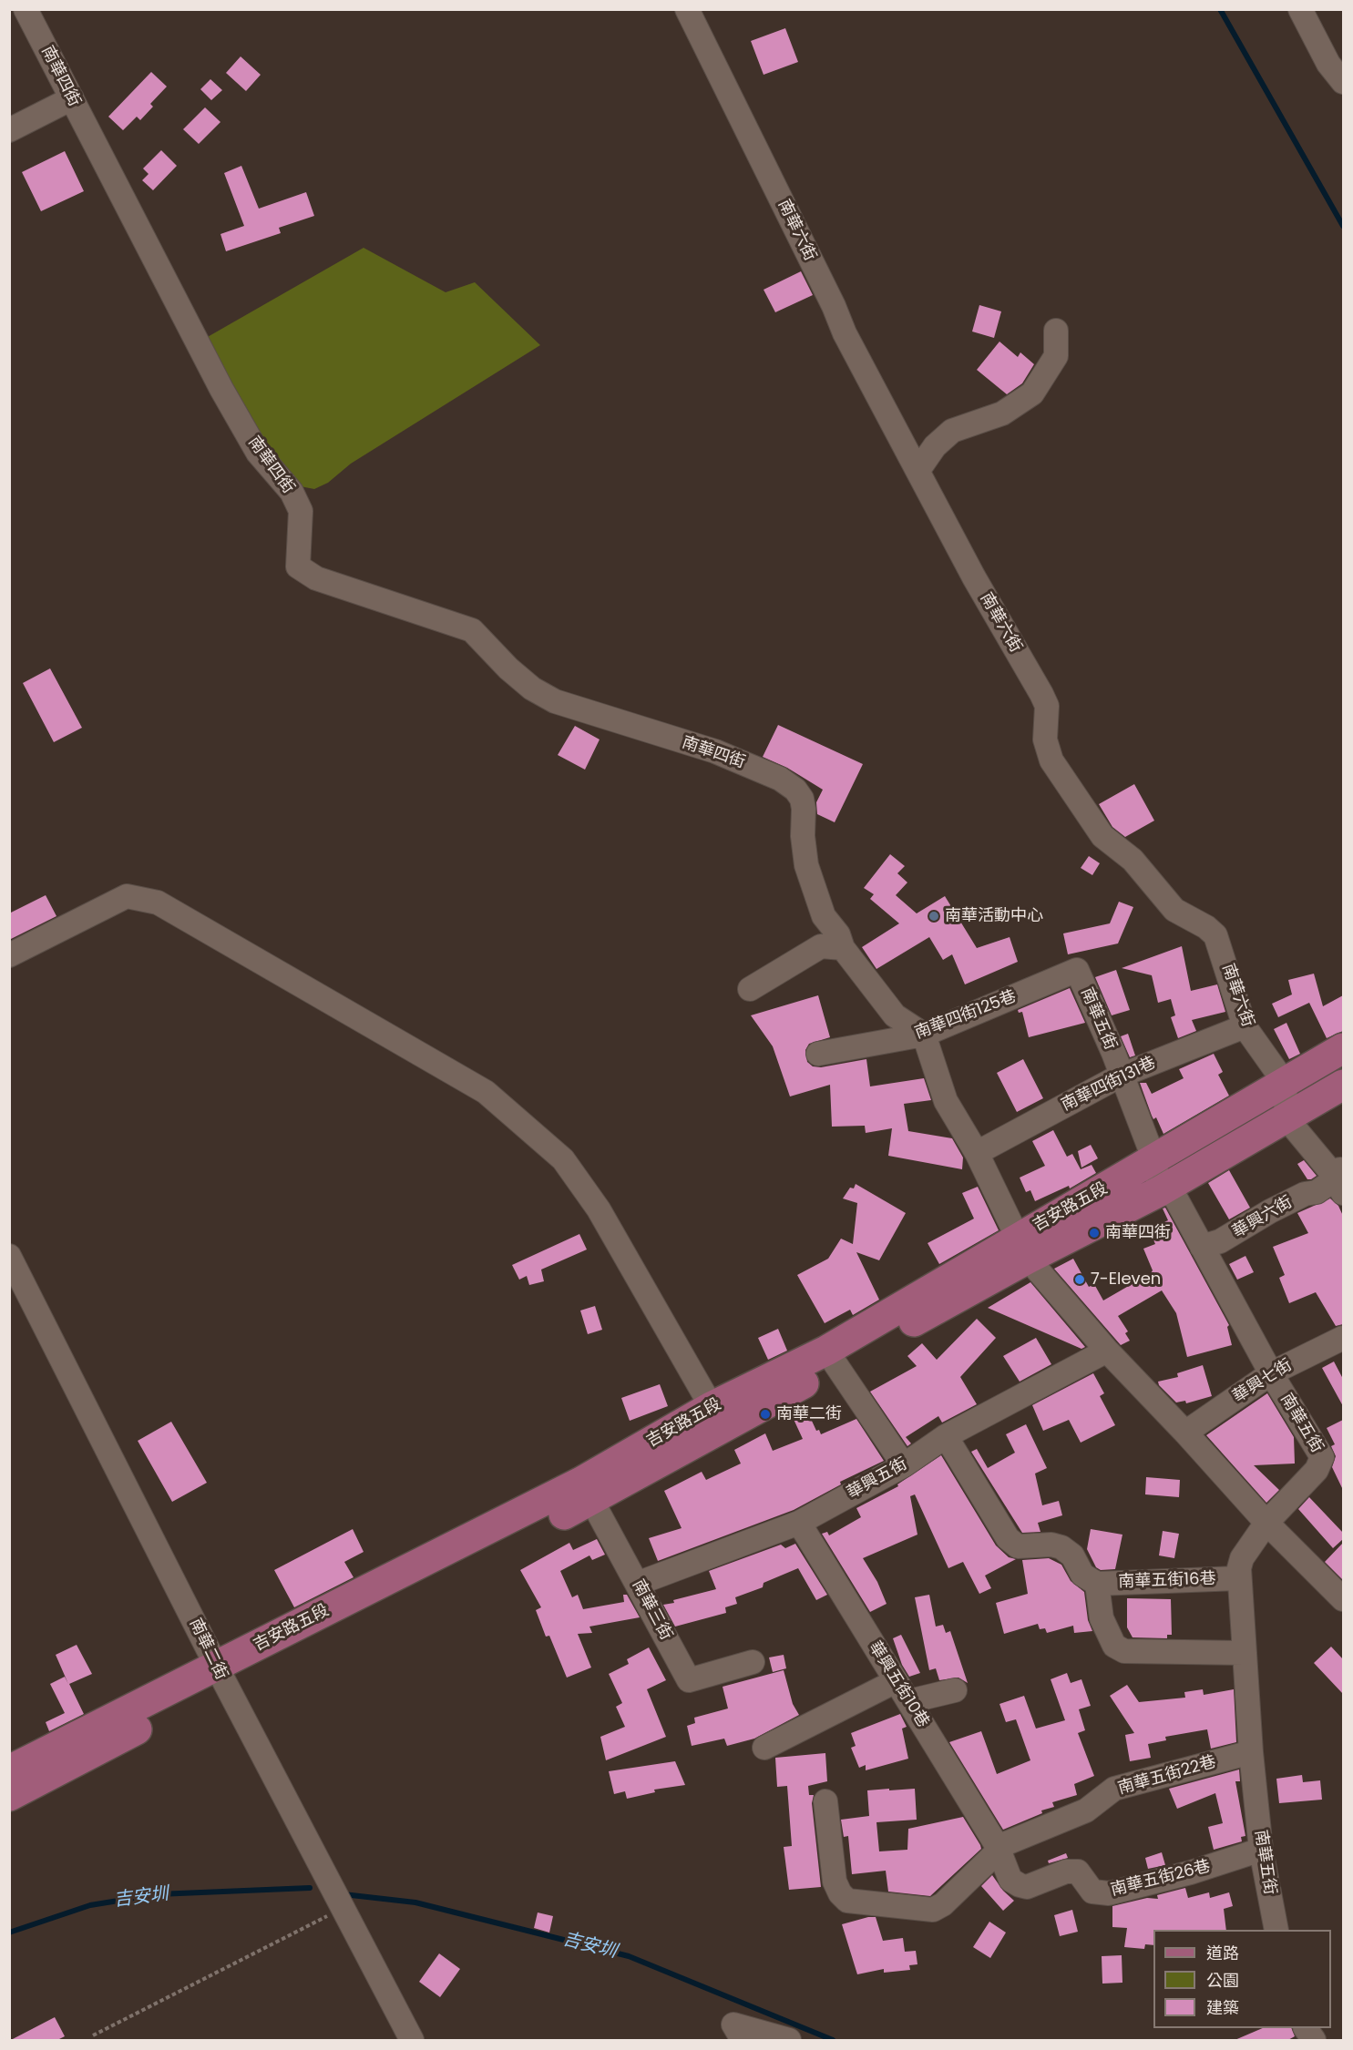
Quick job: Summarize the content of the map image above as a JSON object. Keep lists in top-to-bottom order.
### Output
{
  "streets": {
    "main road": ["吉安路五段"],
    "street": [
      "南華四街",
      "南華六街",
      "南華四街125巷",
      "南華五街",
      "南華四街131巷",
      "華興六街",
      "華興七街",
      "華興五街",
      "南華五街16巷",
      "南華三街",
      "南華二街",
      "華興五街10巷",
      "南華五街22巷",
      "南華五街26巷"
    ]
  },
  "crossings": [
    ["南華四街", "南華四街125巷"],
    ["南華六街", "南華四街131巷"],
    ["南華六街", "吉安路五段"],
    ["南華四街125巷", "南華五街"],
    ["南華五街", "南華四街131巷"],
    ["南華五街", "吉安路五段"],
    ["南華五街", "華興六街"],
    ["南華五街", "華興七街"],
    ["南華五街", "南華五街16巷"],
    ["南華五街", "南華五街22巷"],
    ["南華五街", "南華五街26巷"],
    ["吉安路五段", "南華三街"],
    ["吉安路五段", "南華二街"],
    ["華興五街", "南華三街"],
    ["華興五街", "華興五街10巷"],
    ["華興五街10巷", "南華五街22巷"],
    ["華興五街10巷", "南華五街26巷"],
    ["南華五街22巷", "南華五街26巷"]
  ],
  "water": ["吉安圳"],
  "places": [
    "南華活動中心",
    "南華四街",
    "7-Eleven",
    "南華二街"
  ],
  "legend": ["道路", "公園", "建築"]
}
